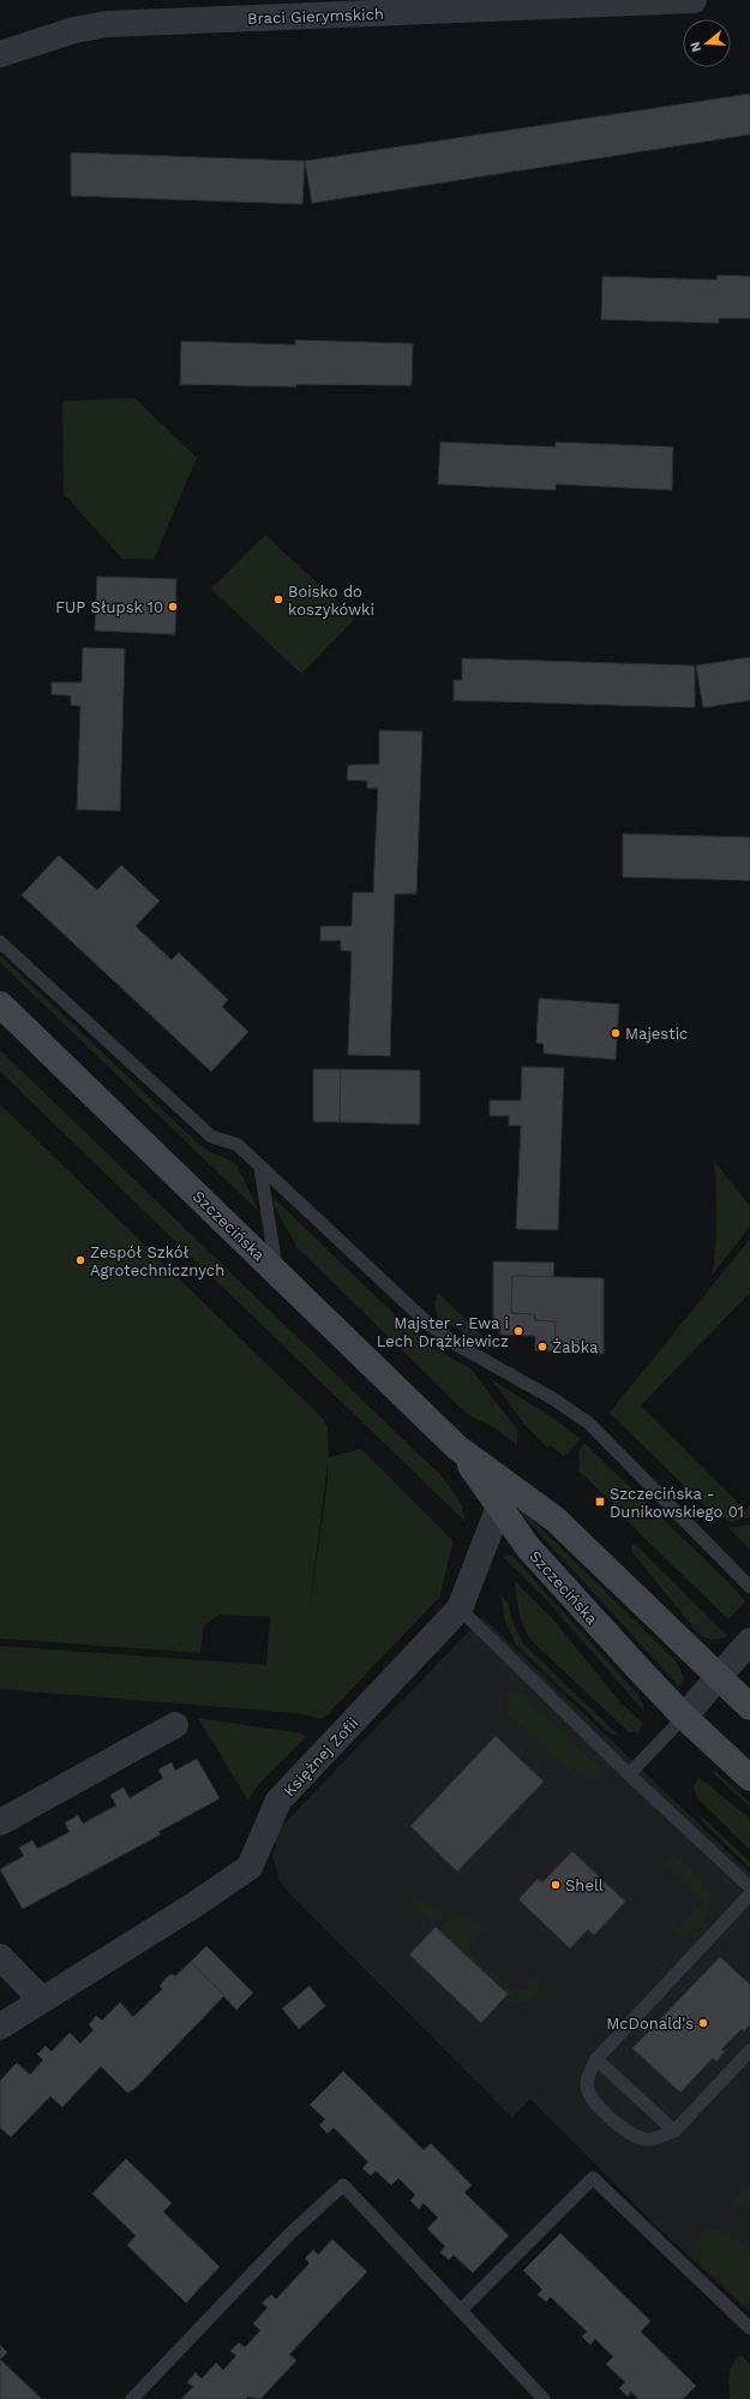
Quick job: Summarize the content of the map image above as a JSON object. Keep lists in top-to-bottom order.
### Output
{
  "streets": {
    "street": ["Braci Gierymskich", "Szczecińska", "Księżnej Zofii"]
  },
  "crossings": [
    ["Szczecińska", "Księżnej Zofii"]
  ],
  "places": {
    "other": [
      "Boisko do koszykówki",
      "FUP Słupsk 10",
      "Majestic",
      "Zespół Szkół Agrotechnicznych",
      "Majster - Ewa i Lech Drążkiewicz",
      "Żabka",
      "Shell",
      "McDonald's"
    ],
    "transit": ["Szczecińska - Dunikowskiego 01"]
  },
  "north": "left"
}
